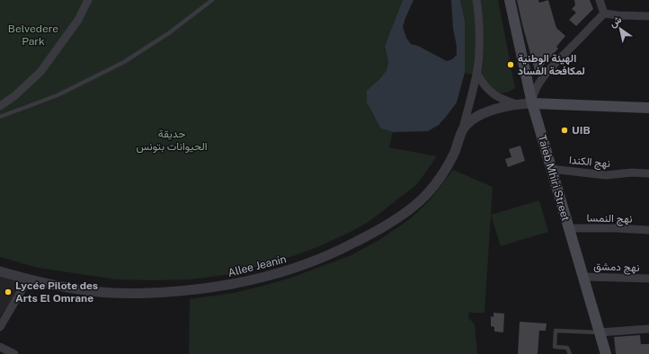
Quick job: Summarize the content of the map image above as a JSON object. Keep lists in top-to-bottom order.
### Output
{
  "streets": {
    "main road": ["Taieb Mhiri Street"],
    "street": [
      "نهج الكندا",
      "نهج النمسا",
      "Allee Jeanin",
      "نهج دمشق"
    ]
  },
  "crossings": [
    ["نهج الكندا", "Taieb Mhiri Street"],
    ["Taieb Mhiri Street", "نهج النمسا"],
    ["Taieb Mhiri Street", "نهج دمشق"]
  ],
  "parks": ["Belvedere Park", "حديقة الحيوانات بتونس"],
  "places": ["الهيئة الوطنية لمكافحة الفساد", "UIB", "Lycée Pilote des Arts El Omrane"],
  "north": "top left"
}
